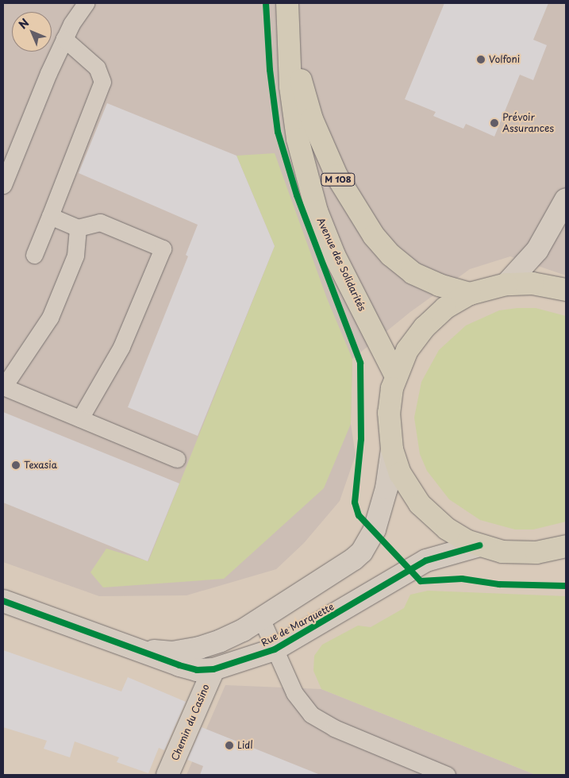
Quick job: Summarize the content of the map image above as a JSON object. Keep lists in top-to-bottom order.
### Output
{
  "streets": {
    "main road": ["M 108", "Avenue des Solidarités"],
    "street": ["Rue de Marquette", "Chemin du Casino"]
  },
  "crossings": [
    ["Rue de Marquette", "Chemin du Casino"]
  ],
  "places": [
    "Volfoni",
    "Prévoir Assurances",
    "Texasia",
    "Lidl"
  ],
  "north": "top left"
}
